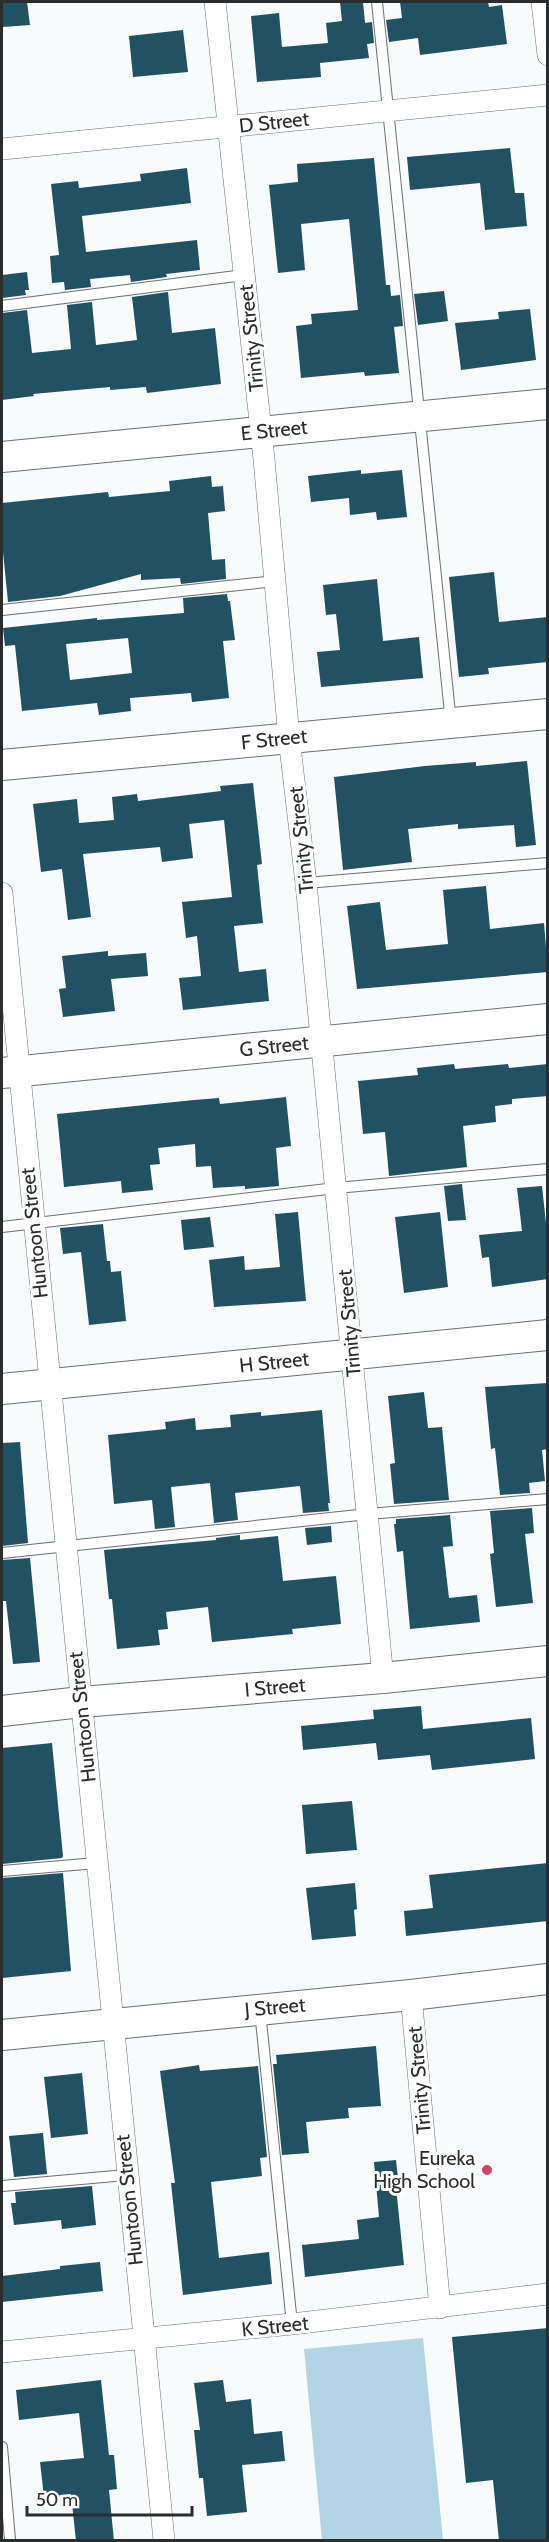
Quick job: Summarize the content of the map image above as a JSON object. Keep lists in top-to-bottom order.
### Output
{
  "streets": {
    "main road": [
      "E Street",
      "F Street",
      "G Street",
      "H Street",
      "I Street",
      "J Street"
    ],
    "street": [
      "D Street",
      "Trinity Street",
      "Huntoon Street",
      "K Street"
    ]
  },
  "crossings": [
    ["D Street", "Trinity Street"],
    ["Trinity Street", "E Street"],
    ["Trinity Street", "F Street"],
    ["Trinity Street", "G Street"],
    ["Trinity Street", "H Street"],
    ["Trinity Street", "I Street"],
    ["Trinity Street", "J Street"],
    ["Trinity Street", "K Street"],
    ["G Street", "Huntoon Street"],
    ["Huntoon Street", "H Street"],
    ["Huntoon Street", "I Street"],
    ["Huntoon Street", "J Street"],
    ["Huntoon Street", "K Street"]
  ],
  "places": ["Eureka High School"],
  "scale_bar": "50 m"
}
